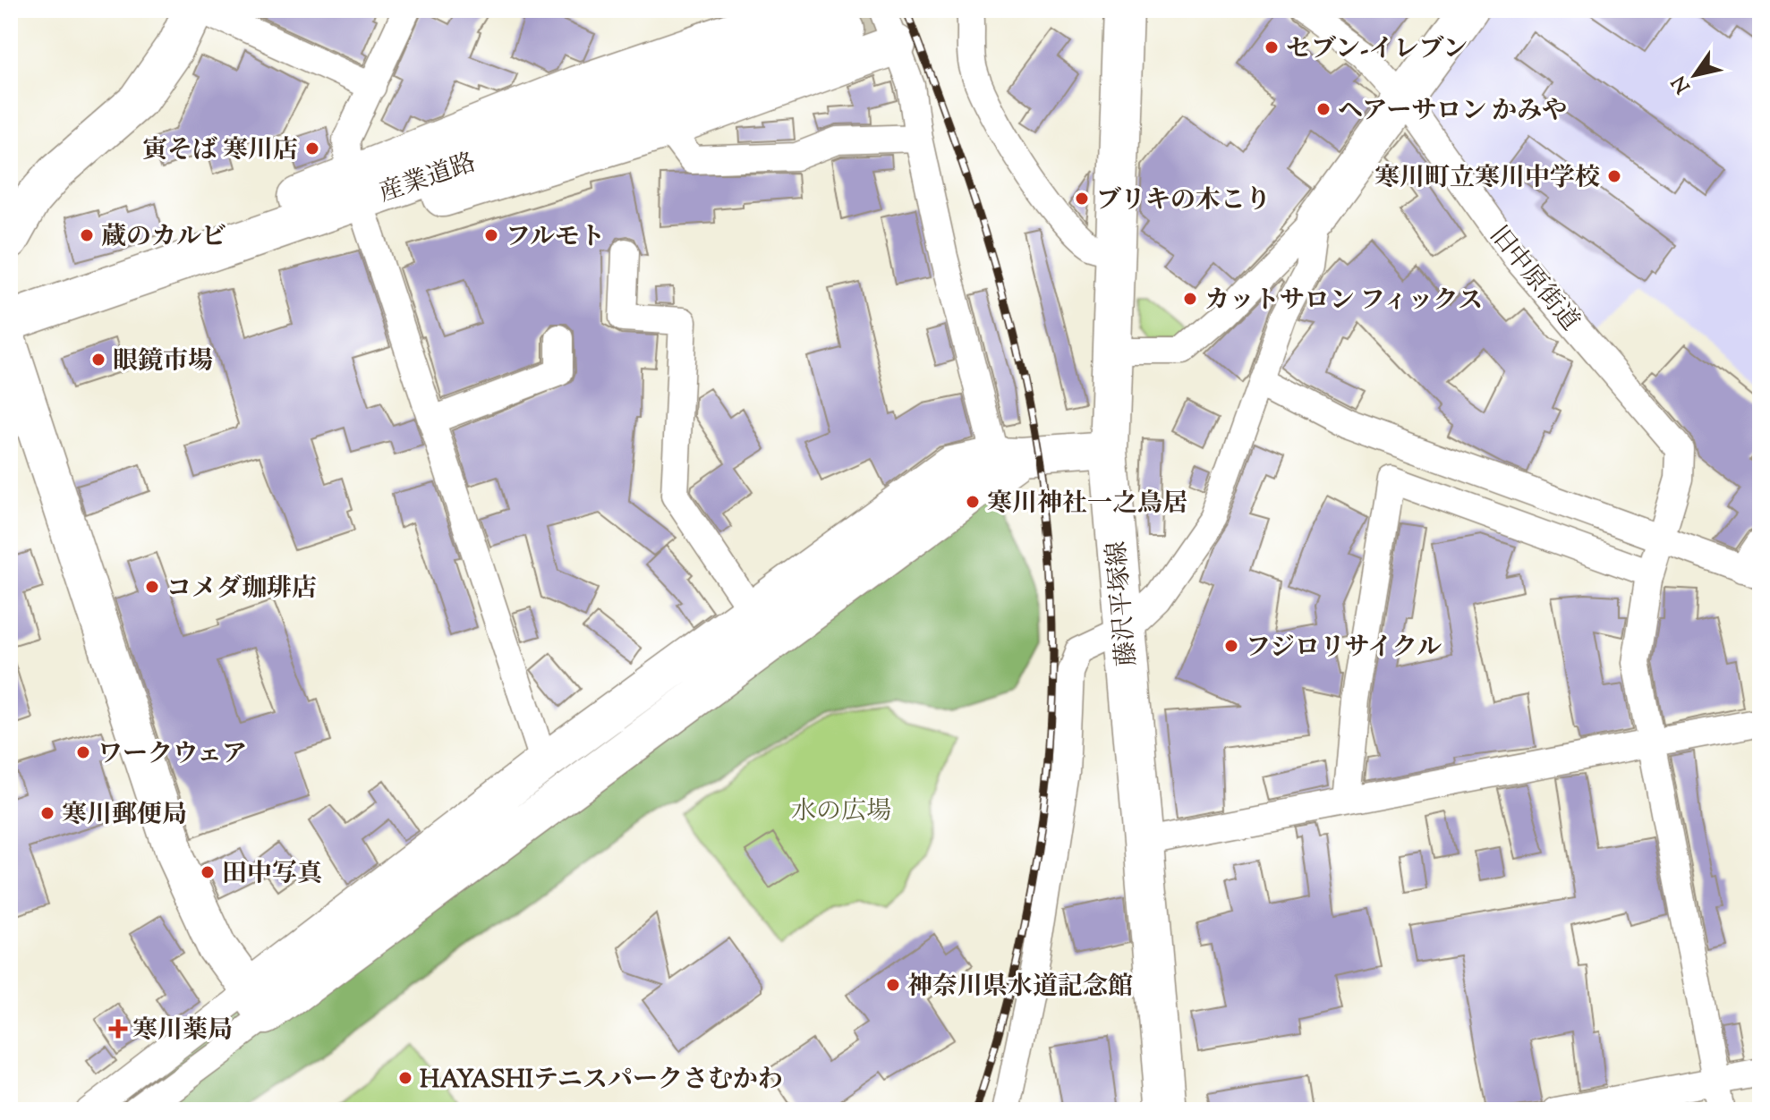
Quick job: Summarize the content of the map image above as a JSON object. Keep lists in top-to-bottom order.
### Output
{
  "streets": {
    "main road": ["産業道路", "藤沢平塚線"],
    "street": ["旧中原街道"]
  },
  "parks": ["水の広場"],
  "places": {
    "other": [
      "セブン-イレブン",
      "ヘアーサロン かみや",
      "寅そば 寒川店",
      "寒川町立寒川中学校",
      "ブリキの木こり",
      "蔵のカルビ",
      "フルモト",
      "カットサロン フィックス",
      "眼鏡市場",
      "寒川神社一之鳥居",
      "コメダ珈琲店",
      "フジロリサイクル",
      "ワークウェア",
      "寒川郵便局",
      "田中写真",
      "神奈川県水道記念館",
      "HAYASHIテニスパークさむかわ"
    ],
    "health": ["寒川薬局"]
  },
  "north": "bottom left"
}
